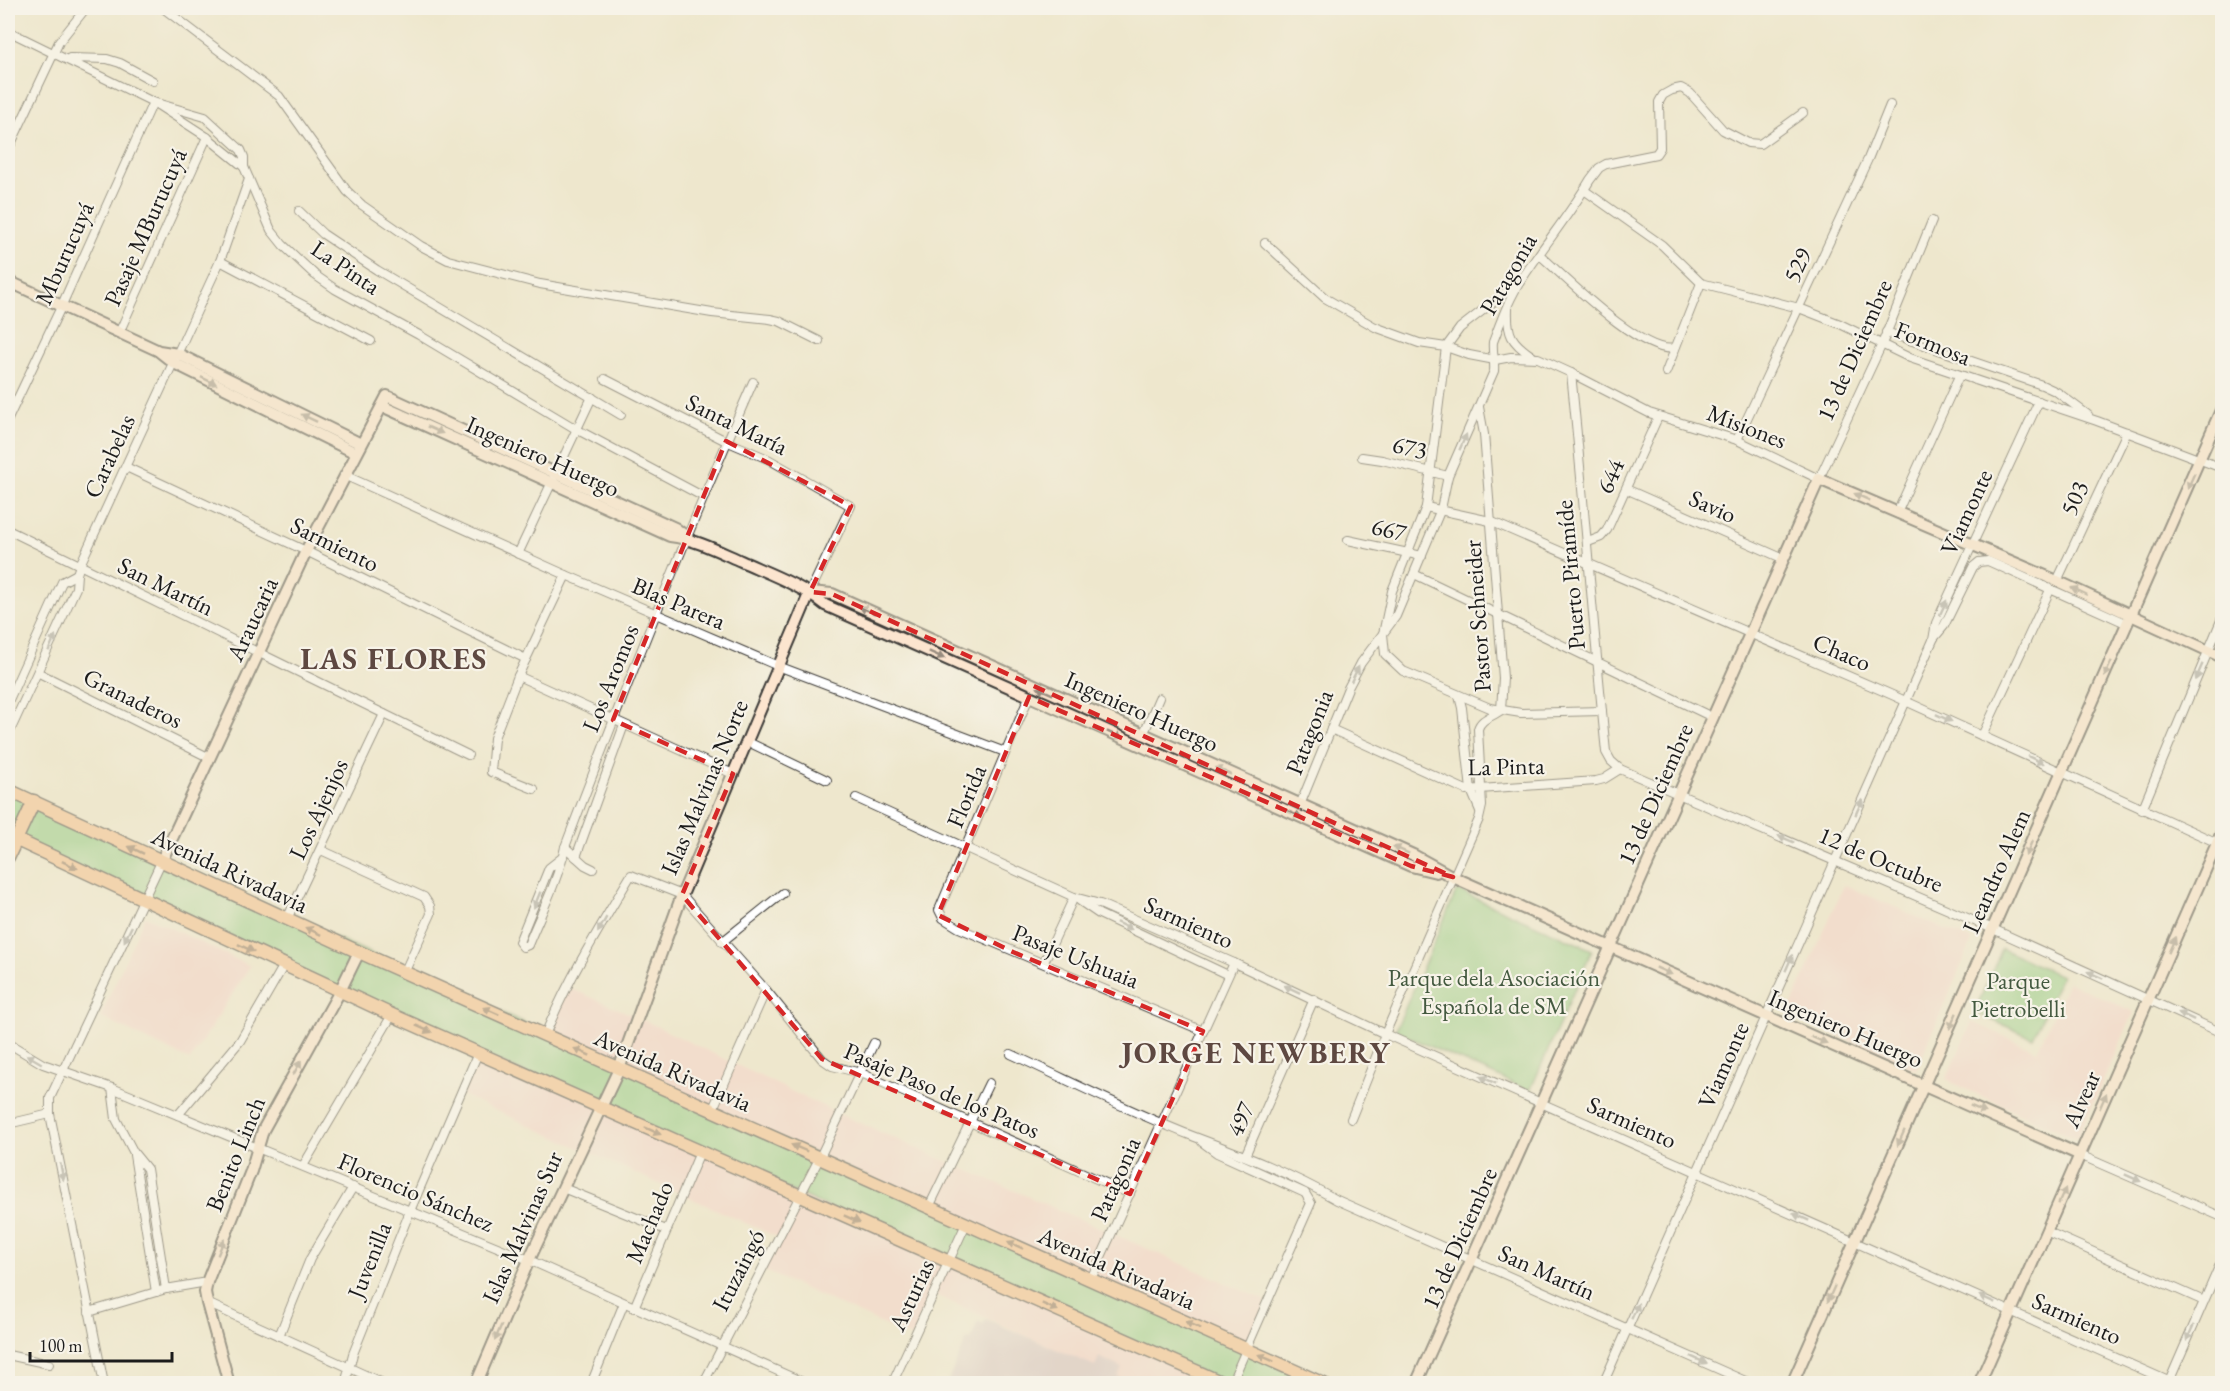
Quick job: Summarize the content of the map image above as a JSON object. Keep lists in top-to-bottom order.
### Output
{
  "streets": {
    "main road": [
      "13 de Diciembre",
      "Misiones",
      "Ingeniero Huergo",
      "Araucaria",
      "Islas Malvinas Norte",
      "Avenida Rivadavia",
      "Leandro Alem",
      "Alvear",
      "Benito Linch",
      "Islas Malvinas Sur"
    ],
    "street": [
      "Pasaje MBurucuyá",
      "Mburucuyá",
      "529",
      "La Pinta",
      "Patagonia",
      "Formosa",
      "Santa María",
      "673",
      "Carabelas",
      "644",
      "503",
      "Savio",
      "Viamonte",
      "667",
      "Sarmiento",
      "Puerto Piramíde",
      "San Martín",
      "Blas Parera",
      "Pastor Schneider",
      "Chaco",
      "Los Aromos",
      "Granaderos",
      "Florida",
      "Los Ajenjos",
      "12 de Octubre",
      "Pasaje Ushuaia",
      "Pasaje Paso de los Patos",
      "497",
      "Florencio Sánchez",
      "Machado",
      "Juvenilla",
      "Ituzaingó",
      "Asturias"
    ]
  },
  "crossings": [
    ["Pasaje MBurucuyá", "La Pinta"],
    ["Mburucuyá", "La Pinta"],
    ["529", "Formosa"],
    ["529", "Misiones"],
    ["La Pinta", "Patagonia"],
    ["La Pinta", "Carabelas"],
    ["La Pinta", "Puerto Piramíde"],
    ["La Pinta", "Pastor Schneider"],
    ["La Pinta", "Los Aromos"],
    ["La Pinta", "12 de Octubre"],
    ["Patagonia", "Formosa"],
    ["Patagonia", "Misiones"],
    ["Patagonia", "673"],
    ["Patagonia", "Ingeniero Huergo"],
    ["Patagonia", "667"],
    ["Patagonia", "Sarmiento"],
    ["Patagonia", "San Martín"],
    ["Patagonia", "Pastor Schneider"],
    ["Patagonia", "Chaco"],
    ["Patagonia", "Avenida Rivadavia"],
    ["Patagonia", "Pasaje Ushuaia"],
    ["Patagonia", "Pasaje Paso de los Patos"],
    ["Formosa", "13 de Diciembre"],
    ["Formosa", "503"],
    ["Formosa", "Viamonte"],
    ["Formosa", "Leandro Alem"],
    ["13 de Diciembre", "Misiones"],
    ["13 de Diciembre", "Ingeniero Huergo"],
    ["13 de Diciembre", "Savio"],
    ["13 de Diciembre", "Sarmiento"],
    ["13 de Diciembre", "San Martín"],
    ["13 de Diciembre", "Chaco"],
    ["13 de Diciembre", "12 de Octubre"],
    ["Santa María", "Los Aromos"],
    ["Santa María", "Islas Malvinas Norte"],
    ["Misiones", "644"],
    ["Misiones", "503"],
    ["Misiones", "Viamonte"],
    ["Misiones", "Puerto Piramíde"],
    ["Misiones", "Leandro Alem"],
    ["Carabelas", "Sarmiento"],
    ["Carabelas", "San Martín"],
    ["Carabelas", "Granaderos"],
    ["Ingeniero Huergo", "Viamonte"],
    ["Ingeniero Huergo", "Pastor Schneider"],
    ["Ingeniero Huergo", "Araucaria"],
    ["Ingeniero Huergo", "Los Aromos"],
    ["Ingeniero Huergo", "Islas Malvinas Norte"],
    ["Ingeniero Huergo", "Florida"],
    ["Ingeniero Huergo", "Leandro Alem"],
    ["Ingeniero Huergo", "Alvear"],
    ["644", "Savio"],
    ["644", "Puerto Piramíde"],
    ["503", "Chaco"],
    ["Viamonte", "Sarmiento"],
    ["Viamonte", "San Martín"],
    ["Viamonte", "Chaco"],
    ["Viamonte", "12 de Octubre"],
    ["Sarmiento", "Pastor Schneider"],
    ["Sarmiento", "Araucaria"],
    ["Sarmiento", "Florida"],
    ["Sarmiento", "Leandro Alem"],
    ["Sarmiento", "Alvear"],
    ["Sarmiento", "497"],
    ["Puerto Piramíde", "Chaco"],
    ["Puerto Piramíde", "12 de Octubre"],
    ["San Martín", "Araucaria"],
    ["San Martín", "Los Ajenjos"],
    ["San Martín", "Avenida Rivadavia"],
    ["San Martín", "497"],
    ["Blas Parera", "Araucaria"],
    ["Blas Parera", "Los Aromos"],
    ["Blas Parera", "Islas Malvinas Norte"],
    ["Blas Parera", "Florida"],
    ["Pastor Schneider", "Chaco"],
    ["Araucaria", "Granaderos"],
    ["Araucaria", "Avenida Rivadavia"],
    ["Chaco", "Leandro Alem"],
    ["Chaco", "Alvear"],
    ["Islas Malvinas Norte", "Avenida Rivadavia"],
    ["Islas Malvinas Norte", "Pasaje Paso de los Patos"],
    ["Islas Malvinas Norte", "Islas Malvinas Sur"],
    ["Florida", "Pasaje Ushuaia"],
    ["Los Ajenjos", "Avenida Rivadavia"],
    ["12 de Octubre", "Leandro Alem"],
    ["12 de Octubre", "Alvear"],
    ["Avenida Rivadavia", "Pasaje Paso de los Patos"],
    ["Avenida Rivadavia", "Benito Linch"],
    ["Avenida Rivadavia", "Ituzaingó"],
    ["Avenida Rivadavia", "Asturias"],
    ["Benito Linch", "Florencio Sánchez"],
    ["Florencio Sánchez", "Machado"],
    ["Florencio Sánchez", "Islas Malvinas Sur"],
    ["Florencio Sánchez", "Juvenilla"],
    ["Florencio Sánchez", "Ituzaingó"]
  ],
  "one_way": [
    "Viamonte",
    "12 de Octubre",
    "Leandro Alem",
    "Alvear",
    "Benito Linch",
    "Islas Malvinas Sur"
  ],
  "districts": ["LAS FLORES", "JORGE NEWBERY"],
  "parks": ["Parque dela Asociación Española de SM", "Parque Pietrobelli"],
  "scale_bar": "100 m"
}
